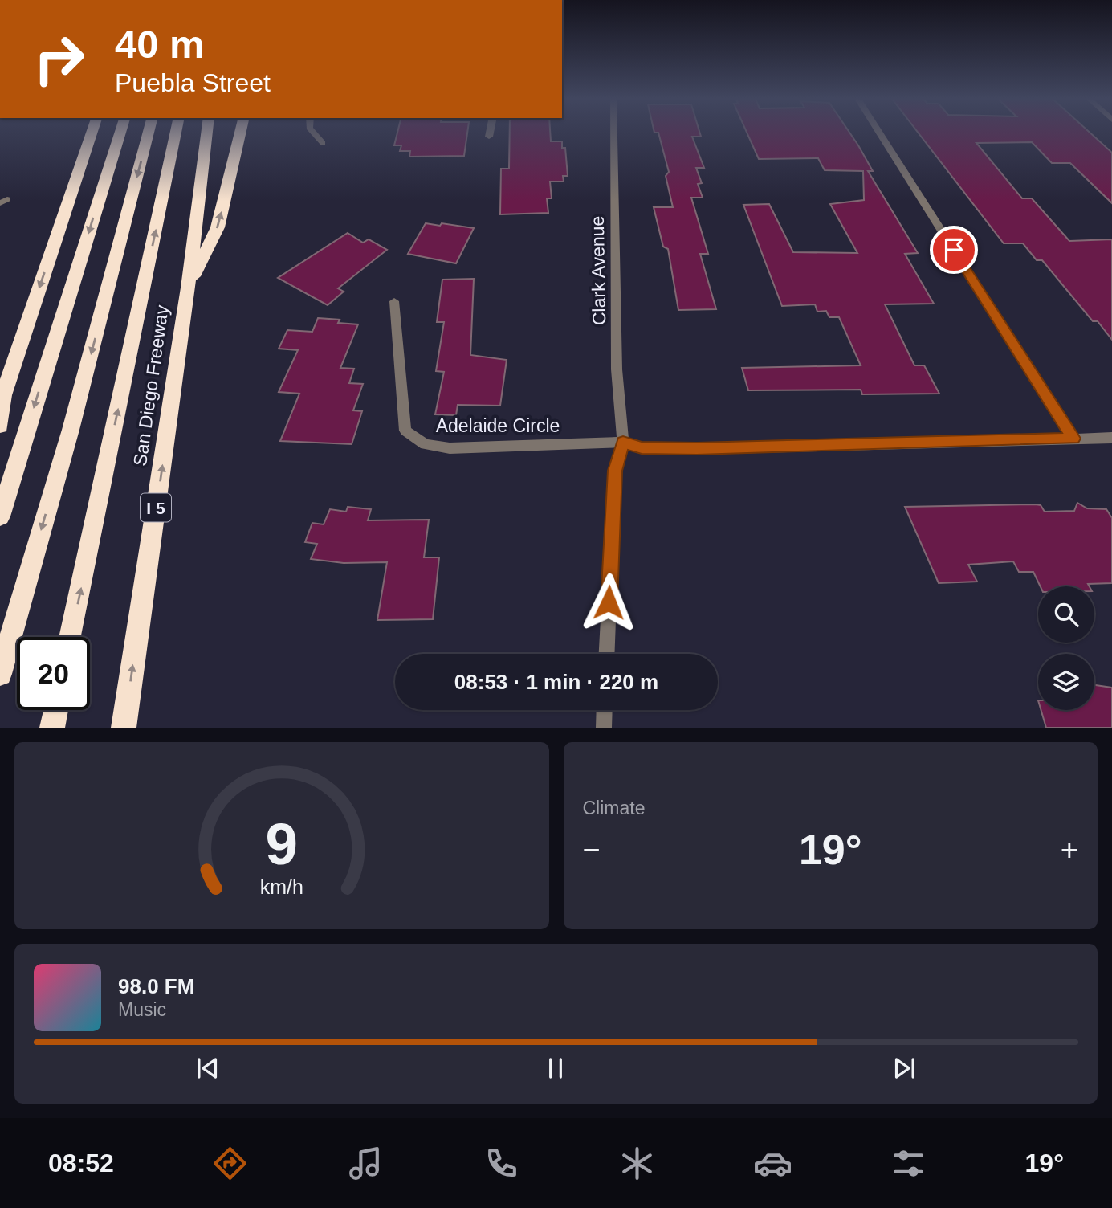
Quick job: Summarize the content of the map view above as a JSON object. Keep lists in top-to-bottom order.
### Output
{
  "streets": {
    "highway": ["San Diego Freeway", "I 5"],
    "street": ["Clark Avenue", "Adelaide Circle"]
  },
  "crossings": [
    ["Clark Avenue", "Adelaide Circle"]
  ],
  "page": {
    "turn": ["40 m", "Puebla Street"],
    "limit": "20",
    "trip": "08:53 · 1 min · 220 m",
    "tile": "Climate",
    "heat": ["−", "19°", "+"],
    "song": ["98.0 FM", "Music"],
    "tabs": ["08:52", "19°"],
    "gauge": ["9", "km/h"]
  }
}
